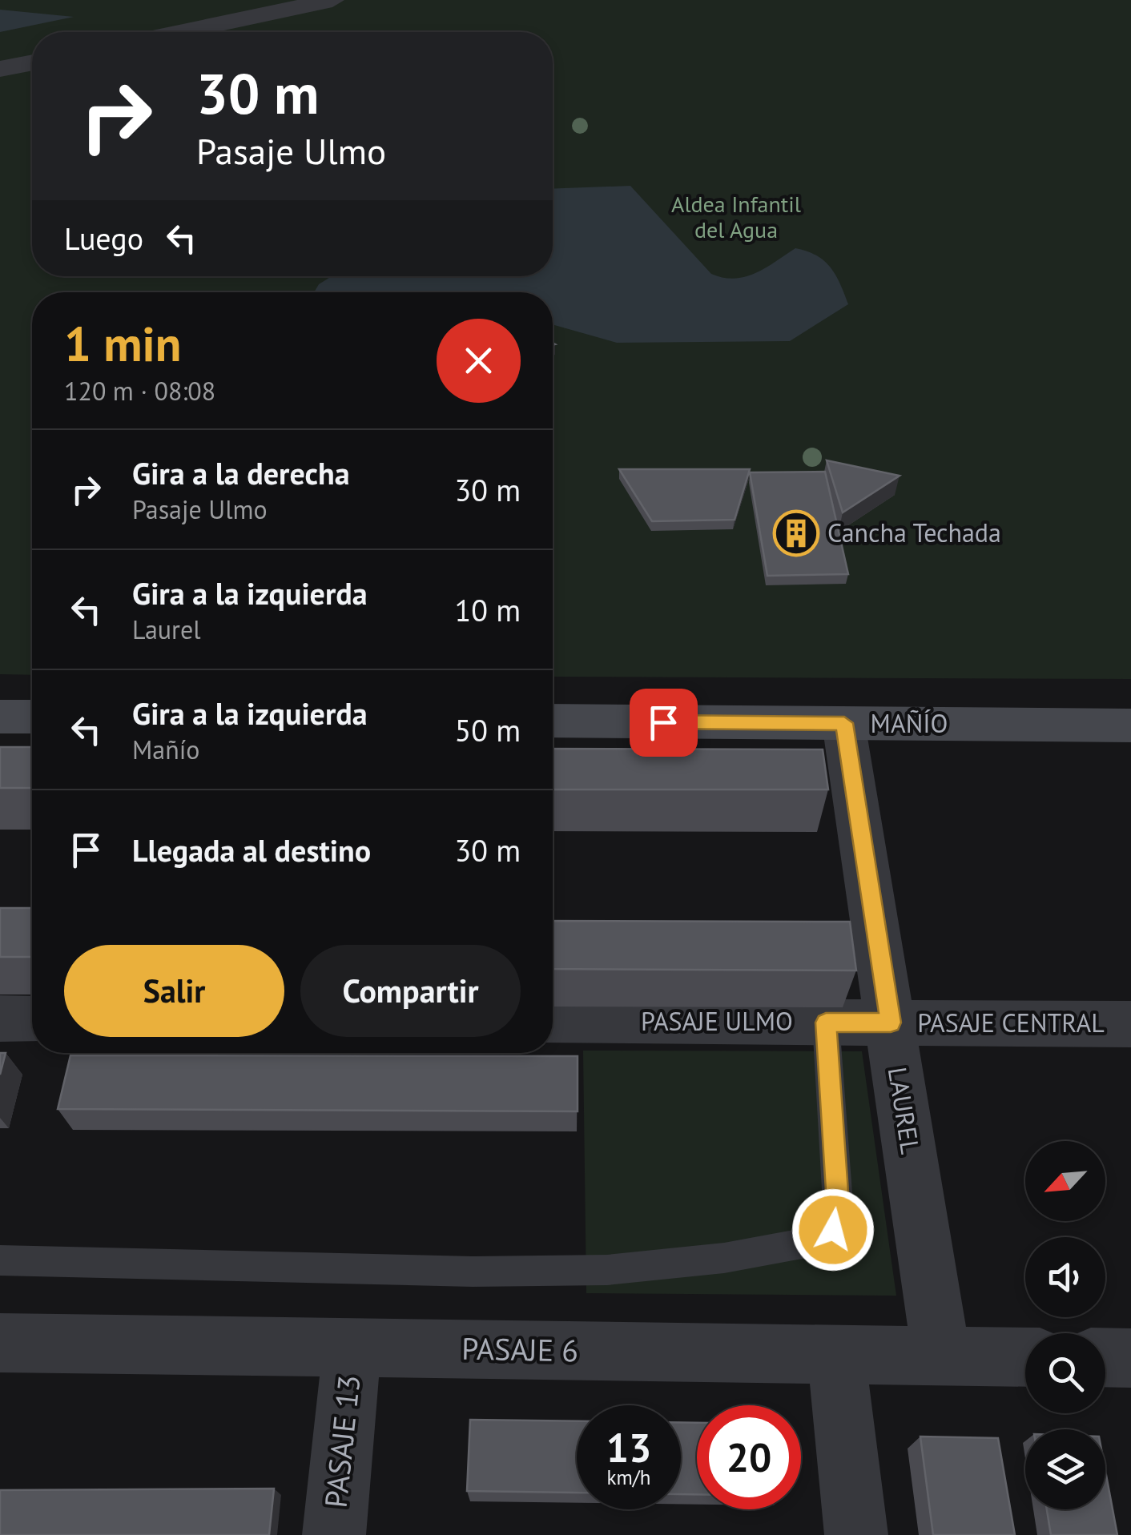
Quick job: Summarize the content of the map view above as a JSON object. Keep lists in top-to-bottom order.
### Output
{
  "streets": {
    "street": [
      "MAÑÍO",
      "PASAJE ULMO",
      "PASAJE CENTRAL",
      "LAUREL",
      "PASAJE 6",
      "PASAJE 13"
    ]
  },
  "crossings": [
    ["MAÑÍO", "LAUREL"],
    ["PASAJE ULMO", "PASAJE CENTRAL"],
    ["PASAJE ULMO", "LAUREL"],
    ["PASAJE CENTRAL", "LAUREL"],
    ["LAUREL", "PASAJE 6"],
    ["PASAJE 6", "PASAJE 13"]
  ],
  "parks": ["Aldea Infantil del Agua"],
  "places": {
    "building": ["Cancha Techada"]
  },
  "north": "bottom left",
  "page": {
    "turn": ["30 m", "Pasaje Ulmo"],
    "then": "Luego",
    "heading": ["1 min", "120 m · 08:08"],
    "list": [
      {
        "name": "Gira a la derecha",
        "note": "Pasaje Ulmo",
        "value": "30 m"
      },
      {
        "name": "Gira a la izquierda",
        "note": "Laurel",
        "value": "10 m"
      },
      {
        "name": "Gira a la izquierda",
        "note": "Mañío",
        "value": "50 m"
      },
      {
        "name": "Llegada al destino",
        "value": "30 m"
      }
    ],
    "buttons": ["Salir", "Compartir"],
    "speed": "13 km/h",
    "limit": "20"
  }
}
